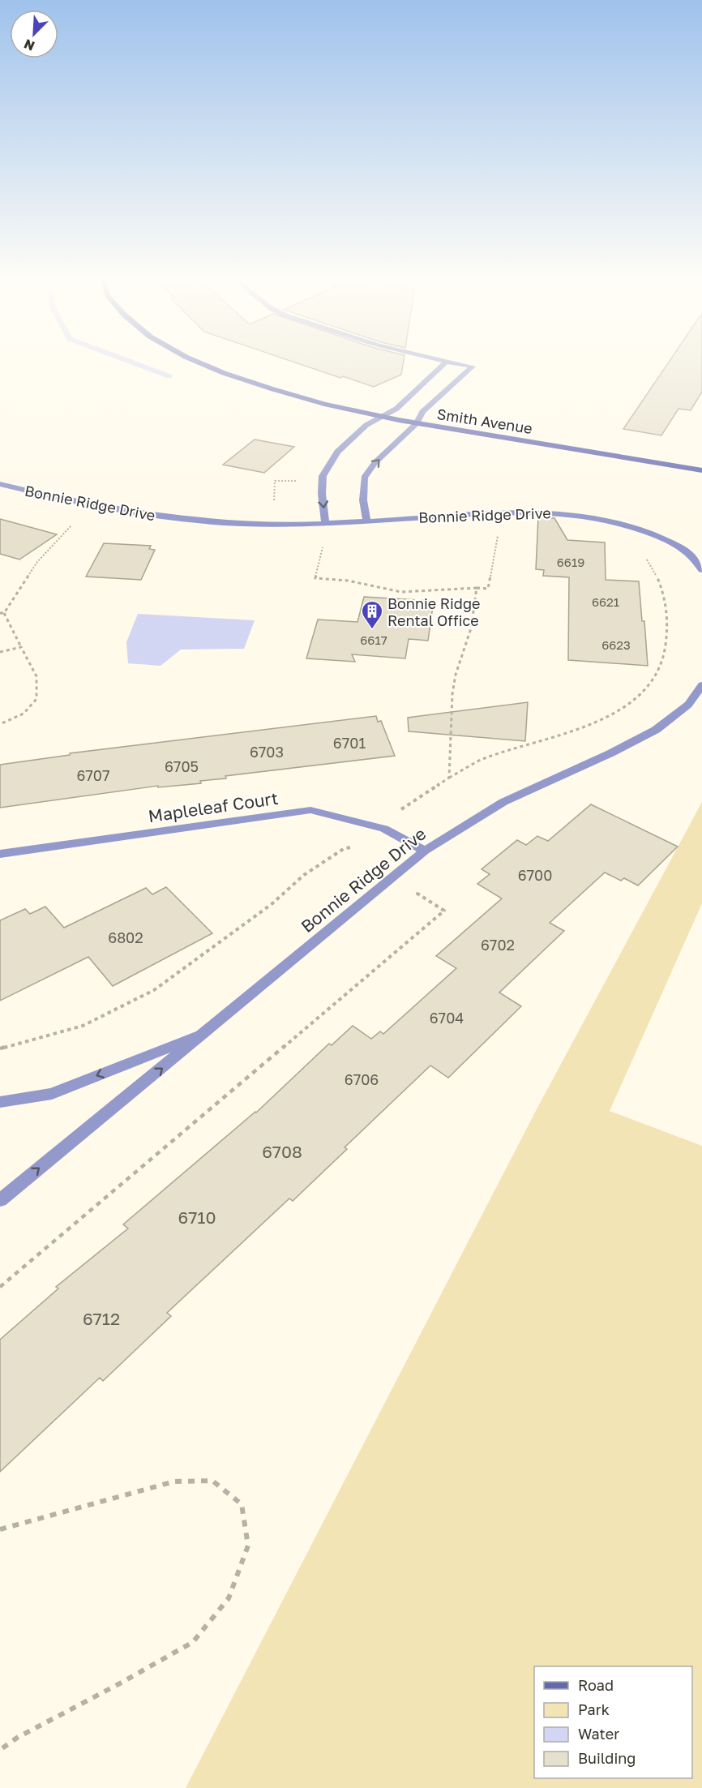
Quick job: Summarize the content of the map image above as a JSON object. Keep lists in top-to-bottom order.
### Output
{
  "streets": {
    "main road": ["Smith Avenue"],
    "street": ["Bonnie Ridge Drive", "Mapleleaf Court"]
  },
  "crossings": [
    ["Bonnie Ridge Drive", "Mapleleaf Court"]
  ],
  "places": {
    "building": ["Bonnie Ridge Rental Office"]
  },
  "house_numbers": [
    "6619",
    "6621",
    "6617",
    "6623",
    "6701",
    "6703",
    "6705",
    "6707",
    "6700",
    "6802",
    "6702",
    "6704",
    "6706",
    "6708",
    "6710",
    "6712"
  ],
  "legend": [
    "Road",
    "Park",
    "Water",
    "Building"
  ],
  "north": "bottom left"
}
